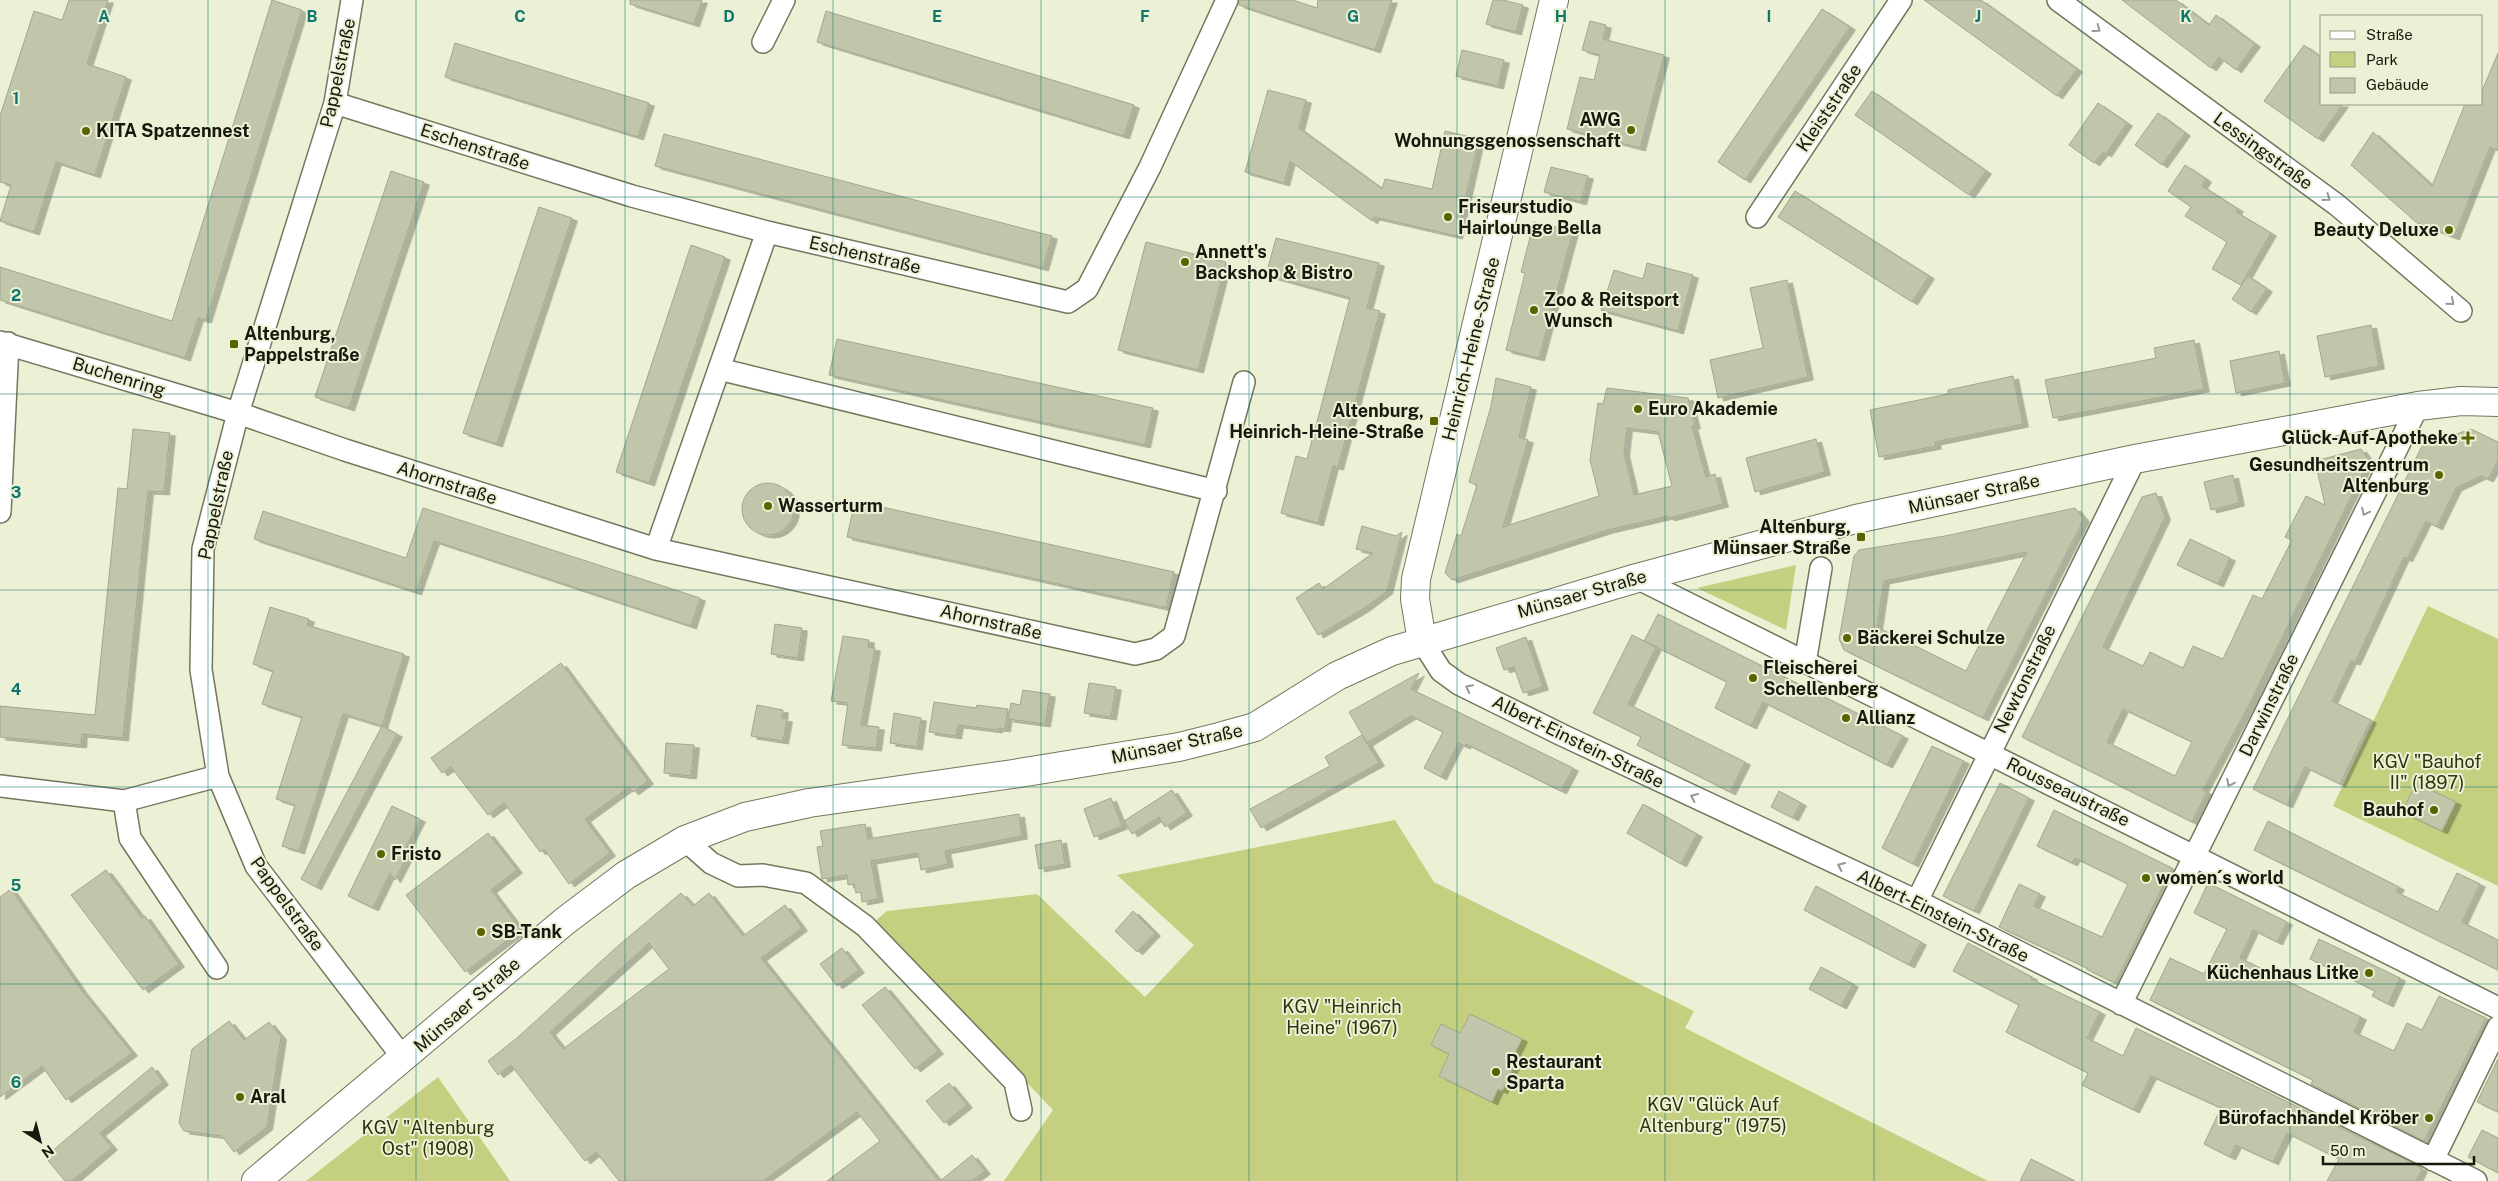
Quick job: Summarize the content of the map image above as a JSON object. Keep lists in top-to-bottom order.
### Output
{
  "streets": {
    "street": [
      "Pappelstraße",
      "Kleiststraße",
      "Eschenstraße",
      "Lessingstraße",
      "Heinrich-Heine-Straße",
      "Buchenring",
      "Ahornstraße",
      "Münsaer Straße",
      "Newtonstraße",
      "Darwinstraße",
      "Albert-Einstein-Straße",
      "Rousseaustraße"
    ]
  },
  "crossings": [
    ["Pappelstraße", "Eschenstraße"],
    ["Pappelstraße", "Buchenring"],
    ["Pappelstraße", "Ahornstraße"],
    ["Pappelstraße", "Münsaer Straße"],
    ["Heinrich-Heine-Straße", "Münsaer Straße"],
    ["Heinrich-Heine-Straße", "Albert-Einstein-Straße"],
    ["Buchenring", "Ahornstraße"],
    ["Münsaer Straße", "Newtonstraße"],
    ["Münsaer Straße", "Darwinstraße"],
    ["Münsaer Straße", "Albert-Einstein-Straße"],
    ["Münsaer Straße", "Rousseaustraße"],
    ["Newtonstraße", "Albert-Einstein-Straße"],
    ["Newtonstraße", "Rousseaustraße"],
    ["Darwinstraße", "Albert-Einstein-Straße"],
    ["Darwinstraße", "Rousseaustraße"]
  ],
  "one_way": ["Lessingstraße", "Darwinstraße", "Albert-Einstein-Straße"],
  "parks": [
    "KGV \"Bauhof II\" (1897)",
    "KGV \"Heinrich Heine\" (1967)",
    "KGV \"Glück Auf Altenburg\" (1975)",
    "KGV \"Altenburg Ost\" (1908)"
  ],
  "places": {
    "other": [
      "AWG Wohnungsgenossenschaft",
      "KITA Spatzennest",
      "Friseurstudio Hairlounge Bella",
      "Beauty Deluxe",
      "Annett's Backshop & Bistro",
      "Zoo & Reitsport Wunsch",
      "Euro Akademie",
      "Gesundheitszentrum Altenburg",
      "Wasserturm",
      "Bäckerei Schulze",
      "Fleischerei Schellenberg",
      "Allianz",
      "Bauhof",
      "Fristo",
      "women´s world",
      "SB-Tank",
      "Küchenhaus Litke",
      "Restaurant Sparta",
      "Aral",
      "Bürofachhandel Kröber"
    ],
    "transit": ["Altenburg, Pappelstraße", "Altenburg, Heinrich-Heine-Straße", "Altenburg, Münsaer Straße"],
    "health": ["Glück-Auf-Apotheke"]
  },
  "legend": ["Straße", "Park", "Gebäude"],
  "scale_bar": "50 m",
  "north": "bottom right",
  "grid": {
    "columns": [
      "A",
      "B",
      "C",
      "D",
      "E",
      "F",
      "G",
      "H",
      "I",
      "J",
      "K"
    ],
    "rows": [
      "1",
      "2",
      "3",
      "4",
      "5",
      "6"
    ]
  }
}
